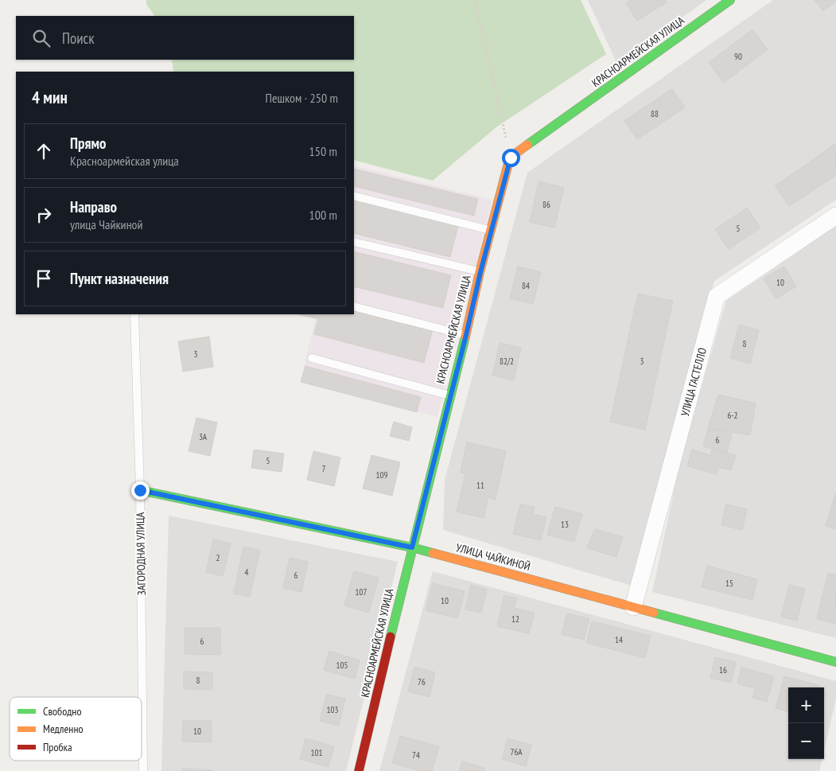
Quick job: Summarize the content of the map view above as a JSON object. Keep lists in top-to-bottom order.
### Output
{
  "streets": {
    "street": ["КРАСНОАРМЕЙСКАЯ УЛИЦА", "УЛИЦА ГАСТЕЛЛО", "УЛИЦА ЧАЙКИНОЙ"],
    "lane": ["ЗАГОРОДНАЯ УЛИЦА"]
  },
  "crossings": [
    ["КРАСНОАРМЕЙСКАЯ УЛИЦА", "УЛИЦА ЧАЙКИНОЙ"],
    ["УЛИЦА ГАСТЕЛЛО", "УЛИЦА ЧАЙКИНОЙ"],
    ["ЗАГОРОДНАЯ УЛИЦА", "УЛИЦА ЧАЙКИНОЙ"]
  ],
  "house_numbers": [
    "90",
    "88",
    "86",
    "5",
    "10",
    "84",
    "8",
    "3",
    "82/2",
    "3",
    "6-2",
    "3А",
    "6",
    "5",
    "7",
    "109",
    "11",
    "13",
    "2",
    "4",
    "6",
    "15",
    "107",
    "10",
    "12",
    "14",
    "6",
    "105",
    "16",
    "8",
    "76",
    "103",
    "10",
    "76А",
    "101",
    "74"
  ],
  "legend": ["Свободно", "Медленно", "Пробка"],
  "page": {
    "search": "Поиск",
    "heading": ["4 мин", "Пешком · 250 m"],
    "list": [
      ["Прямо", "Красноармейская улица", "150 m"],
      ["Направо", "улица Чайкиной", "100 m"],
      "Пункт назначения"
    ],
    "map_buttons": ["+", "−"]
  }
}
